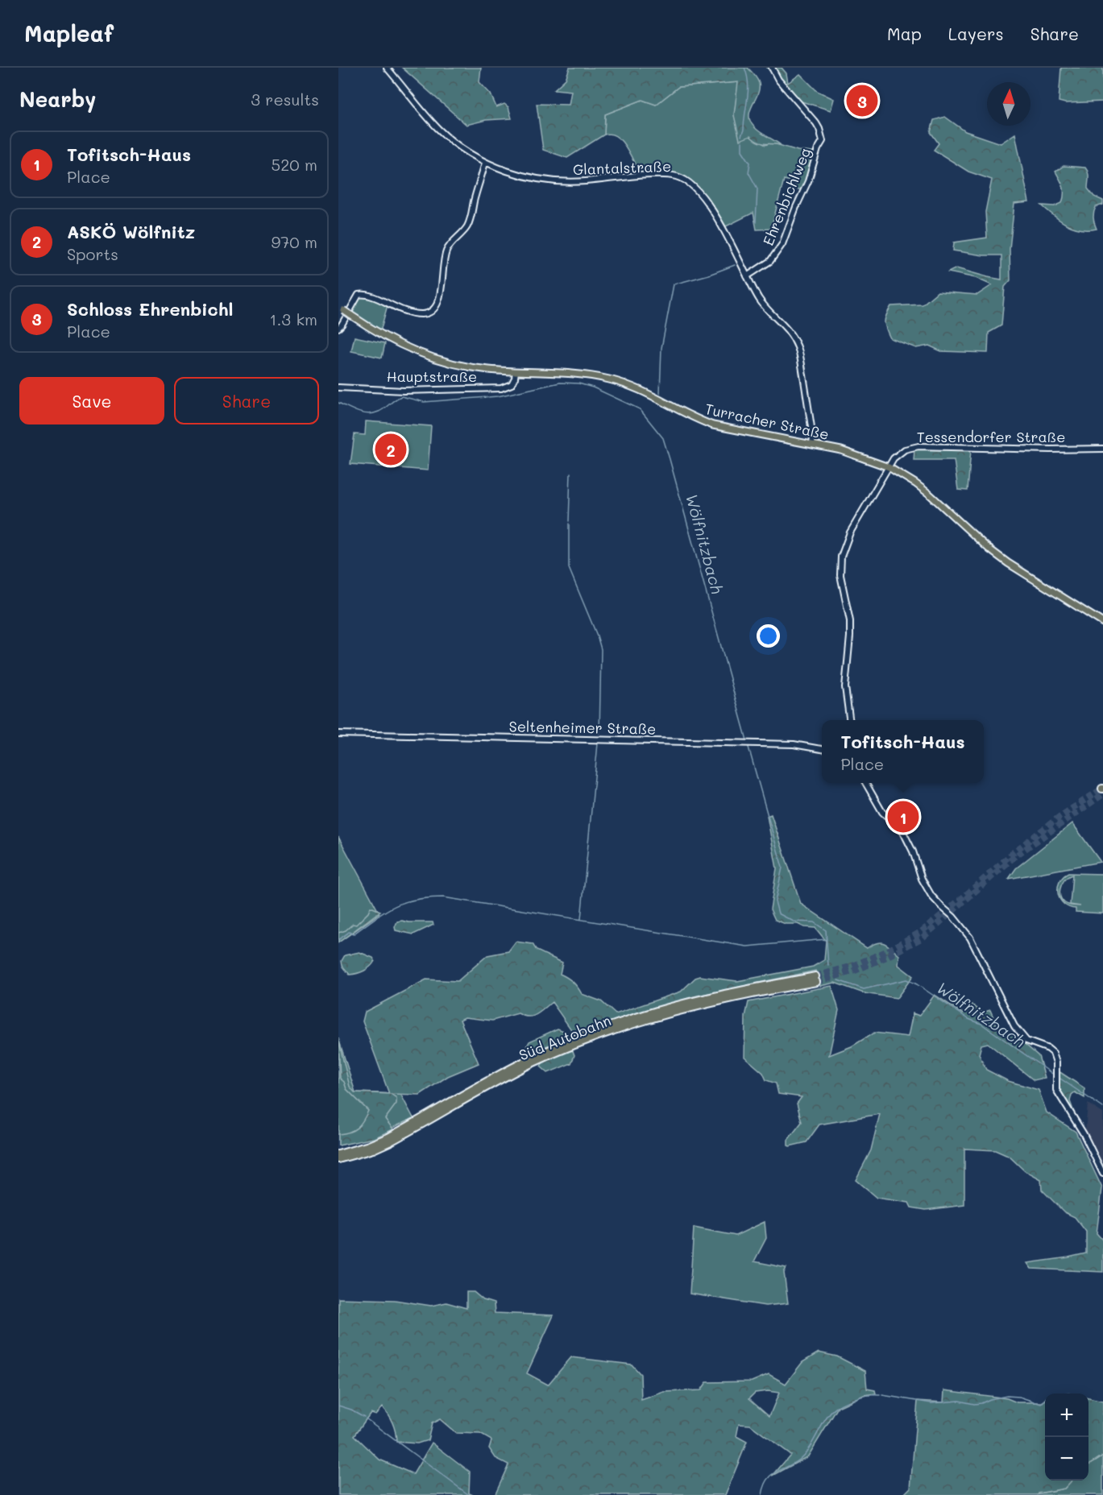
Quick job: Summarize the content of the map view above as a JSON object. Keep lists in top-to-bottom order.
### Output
{
  "streets": {
    "highway": ["Süd Autobahn"],
    "main road": ["Turracher Straße"],
    "street": [
      "Glantalstraße",
      "Ehrenbichlweg",
      "Hauptstraße",
      "Tessendorfer Straße",
      "Seltenheimer Straße"
    ]
  },
  "crossings": [
    ["Glantalstraße", "Ehrenbichlweg"],
    ["Glantalstraße", "Turracher Straße"],
    ["Hauptstraße", "Turracher Straße"],
    ["Turracher Straße", "Tessendorfer Straße"]
  ],
  "water": ["Wölfnitzbach"],
  "north": "top",
  "page": {
    "header": "Mapleaf",
    "nav": ["Map", "Layers", "Share"],
    "heading": ["Nearby", "3 results"],
    "pins": ["3", "2", "1"],
    "list": [
      {
        "mark": "1",
        "name": "Tofitsch-Haus",
        "note": "Place",
        "value": "520 m"
      },
      {
        "mark": "2",
        "name": "ASKÖ Wölfnitz",
        "note": "Sports",
        "value": "970 m"
      },
      {
        "mark": "3",
        "name": "Schloss Ehrenbichl",
        "note": "Place",
        "value": "1.3 km"
      }
    ],
    "buttons": ["Save", "Share"],
    "popup": ["Tofitsch-Haus", "Place"],
    "map_buttons": ["+", "−"]
  }
}
